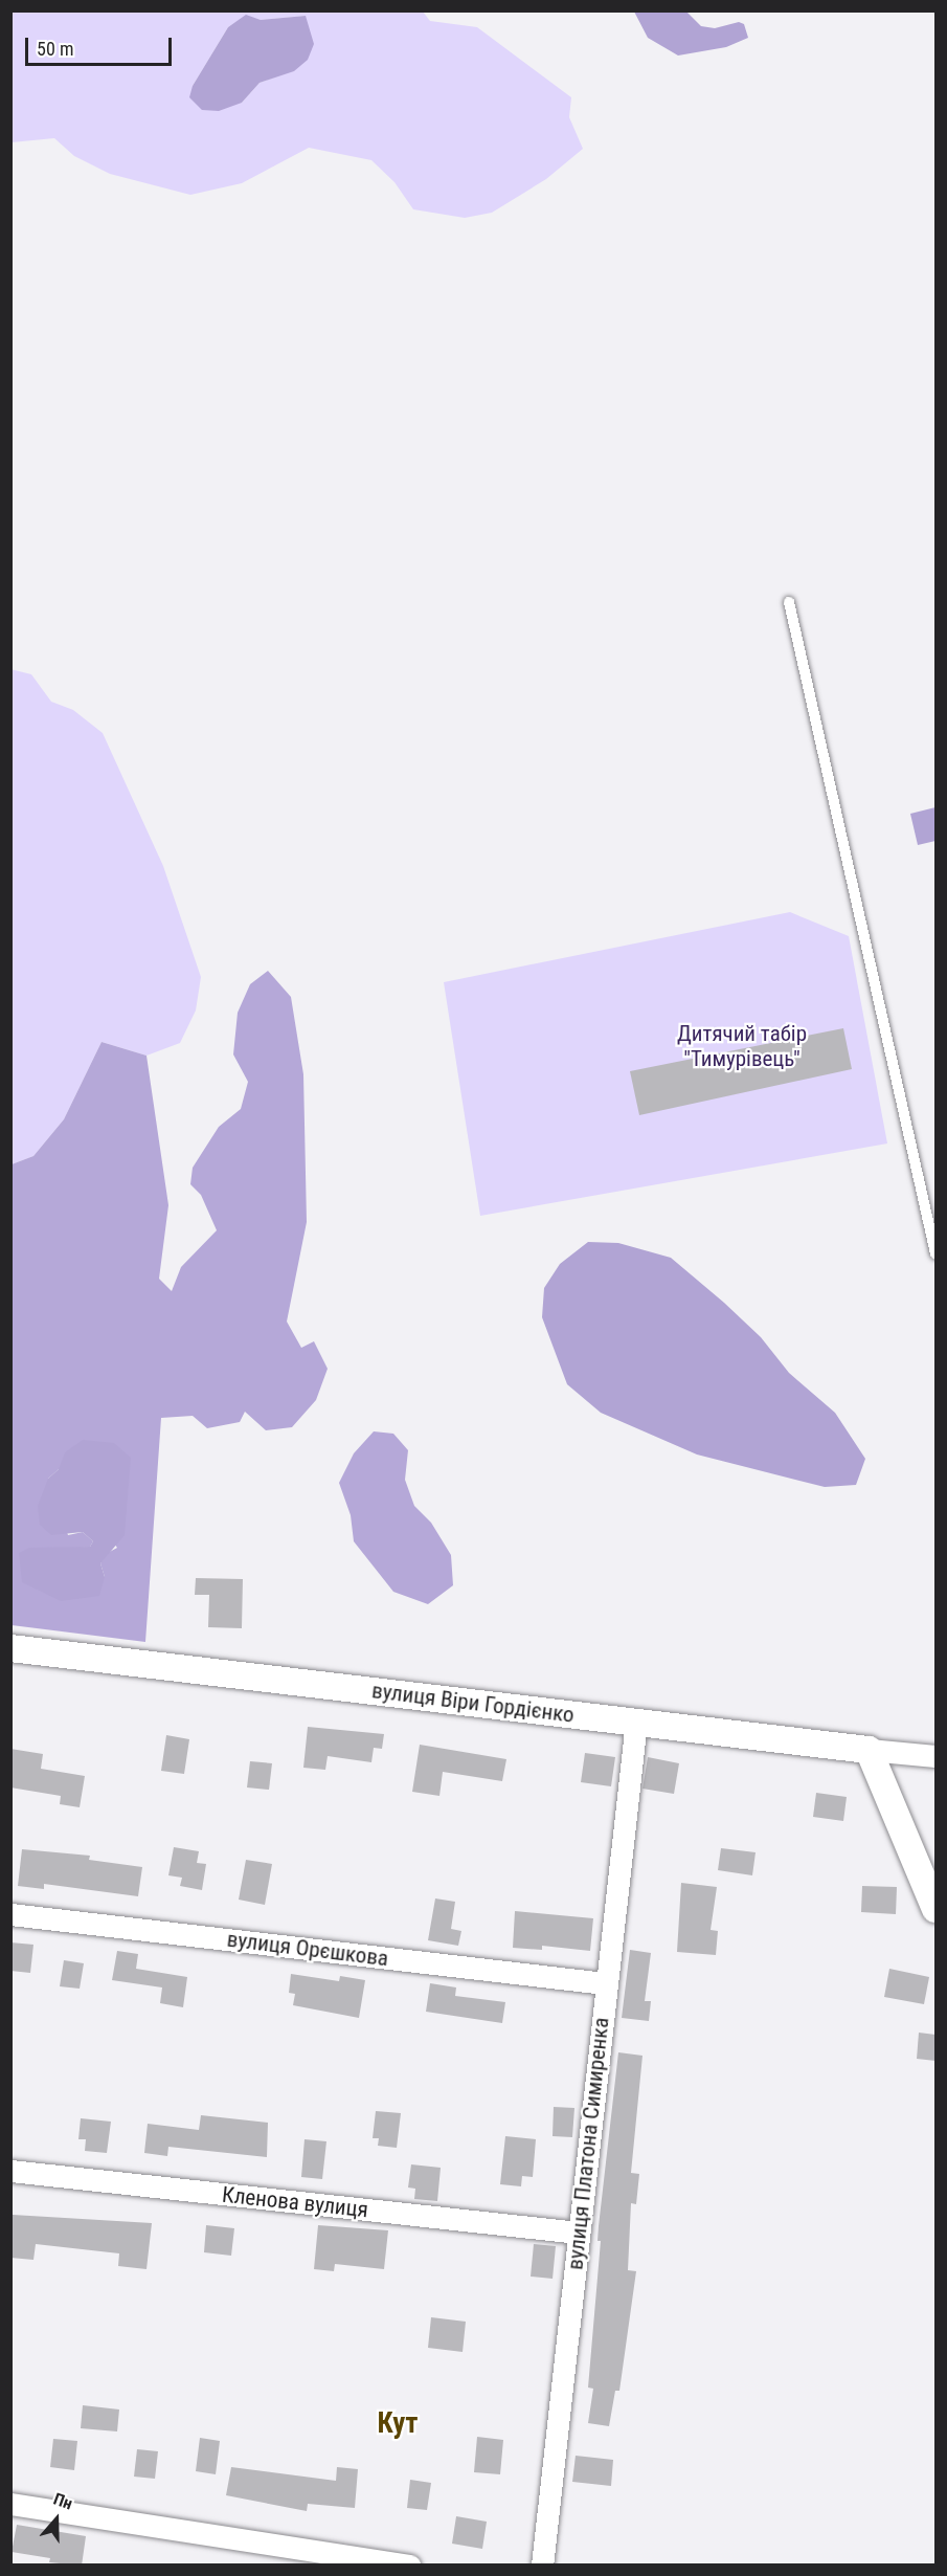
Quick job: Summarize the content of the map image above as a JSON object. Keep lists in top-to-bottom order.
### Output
{
  "streets": {
    "street": [
      "вулиця Віри Гордієнко",
      "вулиця Орєшкова",
      "вулиця Платона Симиренка",
      "Кленова вулиця"
    ]
  },
  "crossings": [
    ["вулиця Віри Гордієнко", "вулиця Платона Симиренка"],
    ["вулиця Орєшкова", "вулиця Платона Симиренка"],
    ["вулиця Платона Симиренка", "Кленова вулиця"]
  ],
  "districts": ["Кут"],
  "parks": ["Дитячий табір \"Тимурівець\""],
  "scale_bar": "50 m",
  "north": "top"
}
